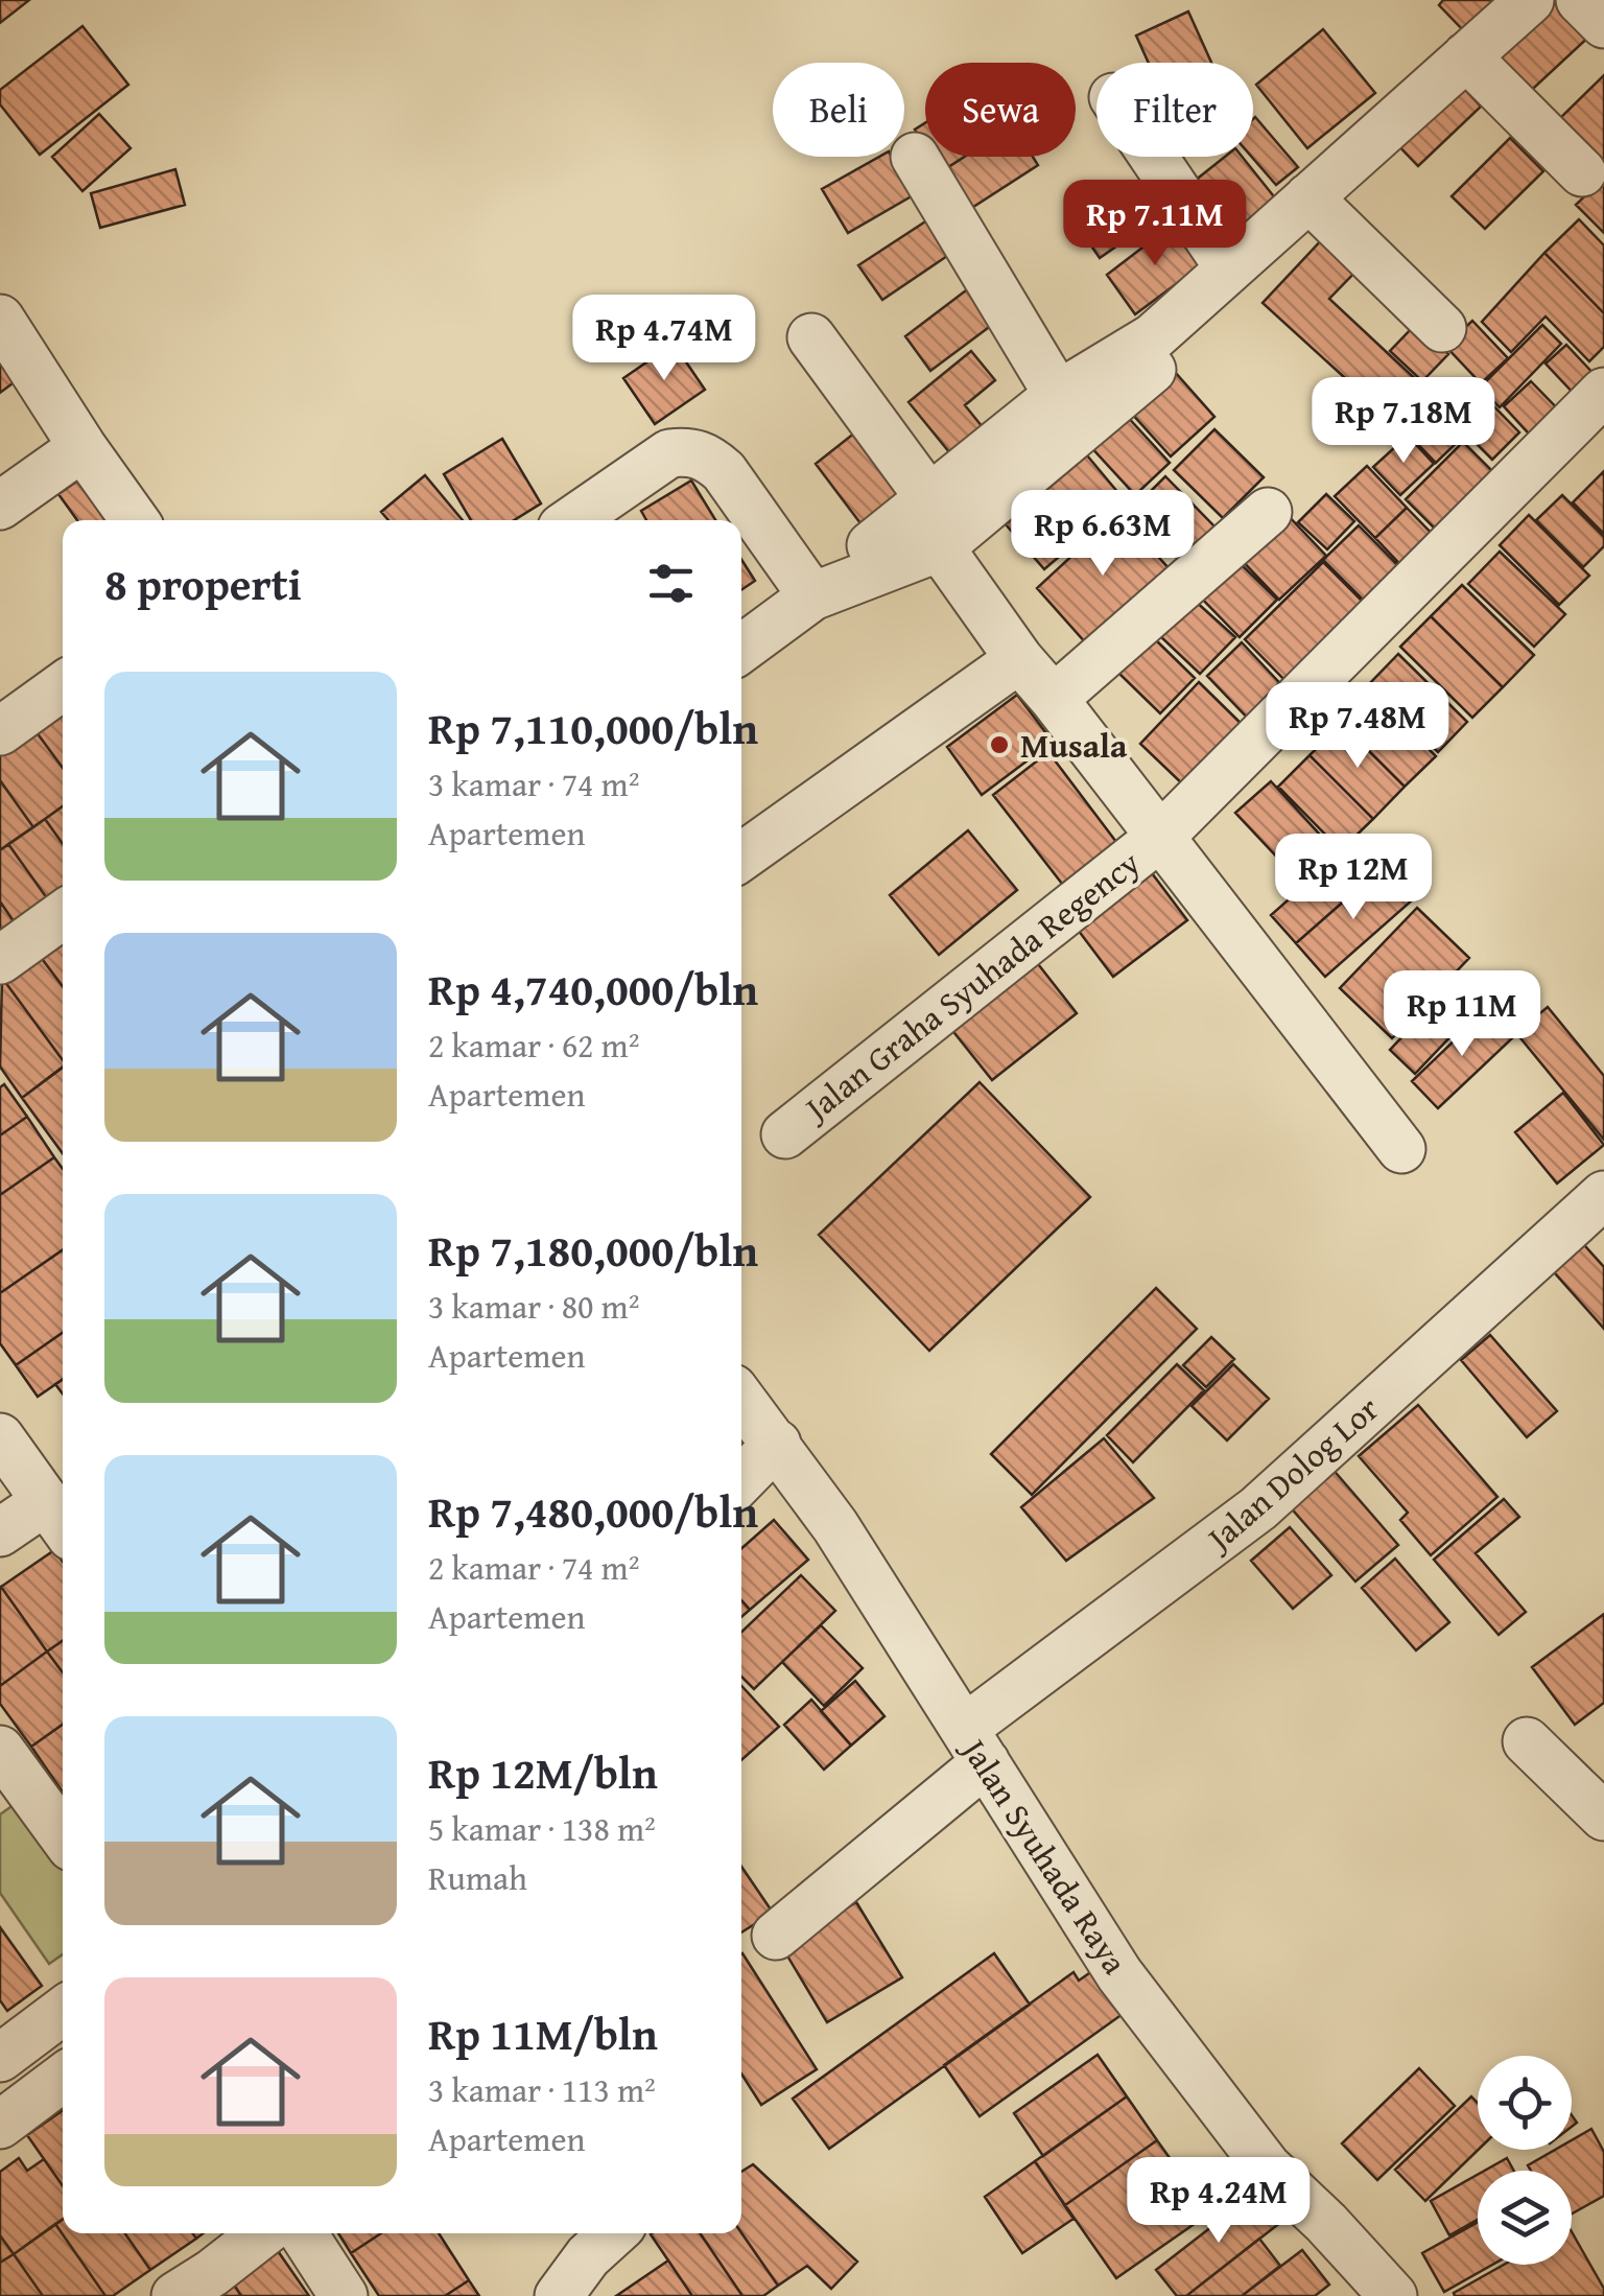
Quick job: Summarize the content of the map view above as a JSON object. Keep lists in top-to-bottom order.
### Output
{
  "streets": {
    "street": ["Jalan Graha Syuhada Regency", "Jalan Dolog Lor", "Jalan Syuhada Raya"]
  },
  "crossings": [
    ["Jalan Dolog Lor", "Jalan Syuhada Raya"]
  ],
  "places": ["Musala"],
  "page": {
    "chip": ["Beli", "Sewa", "Filter"],
    "price": [
      "Rp 7.11M",
      "Rp 4.74M",
      "Rp 7.18M",
      "Rp 6.63M",
      "Rp 7.48M",
      "Rp 12M",
      "Rp 11M",
      "Rp 4.24M"
    ],
    "heading": "8 properti",
    "list": [
      {
        "name": "Rp 7,110,000/bln",
        "note": "3 kamar · 74 m² · Apartemen"
      },
      {
        "name": "Rp 4,740,000/bln",
        "note": "2 kamar · 62 m² · Apartemen"
      },
      {
        "name": "Rp 7,180,000/bln",
        "note": "3 kamar · 80 m² · Apartemen"
      },
      {
        "name": "Rp 7,480,000/bln",
        "note": "2 kamar · 74 m² · Apartemen"
      },
      {
        "name": "Rp 12M/bln",
        "note": "5 kamar · 138 m² · Rumah"
      },
      {
        "name": "Rp 11M/bln",
        "note": "3 kamar · 113 m² · Apartemen"
      }
    ]
  }
}
